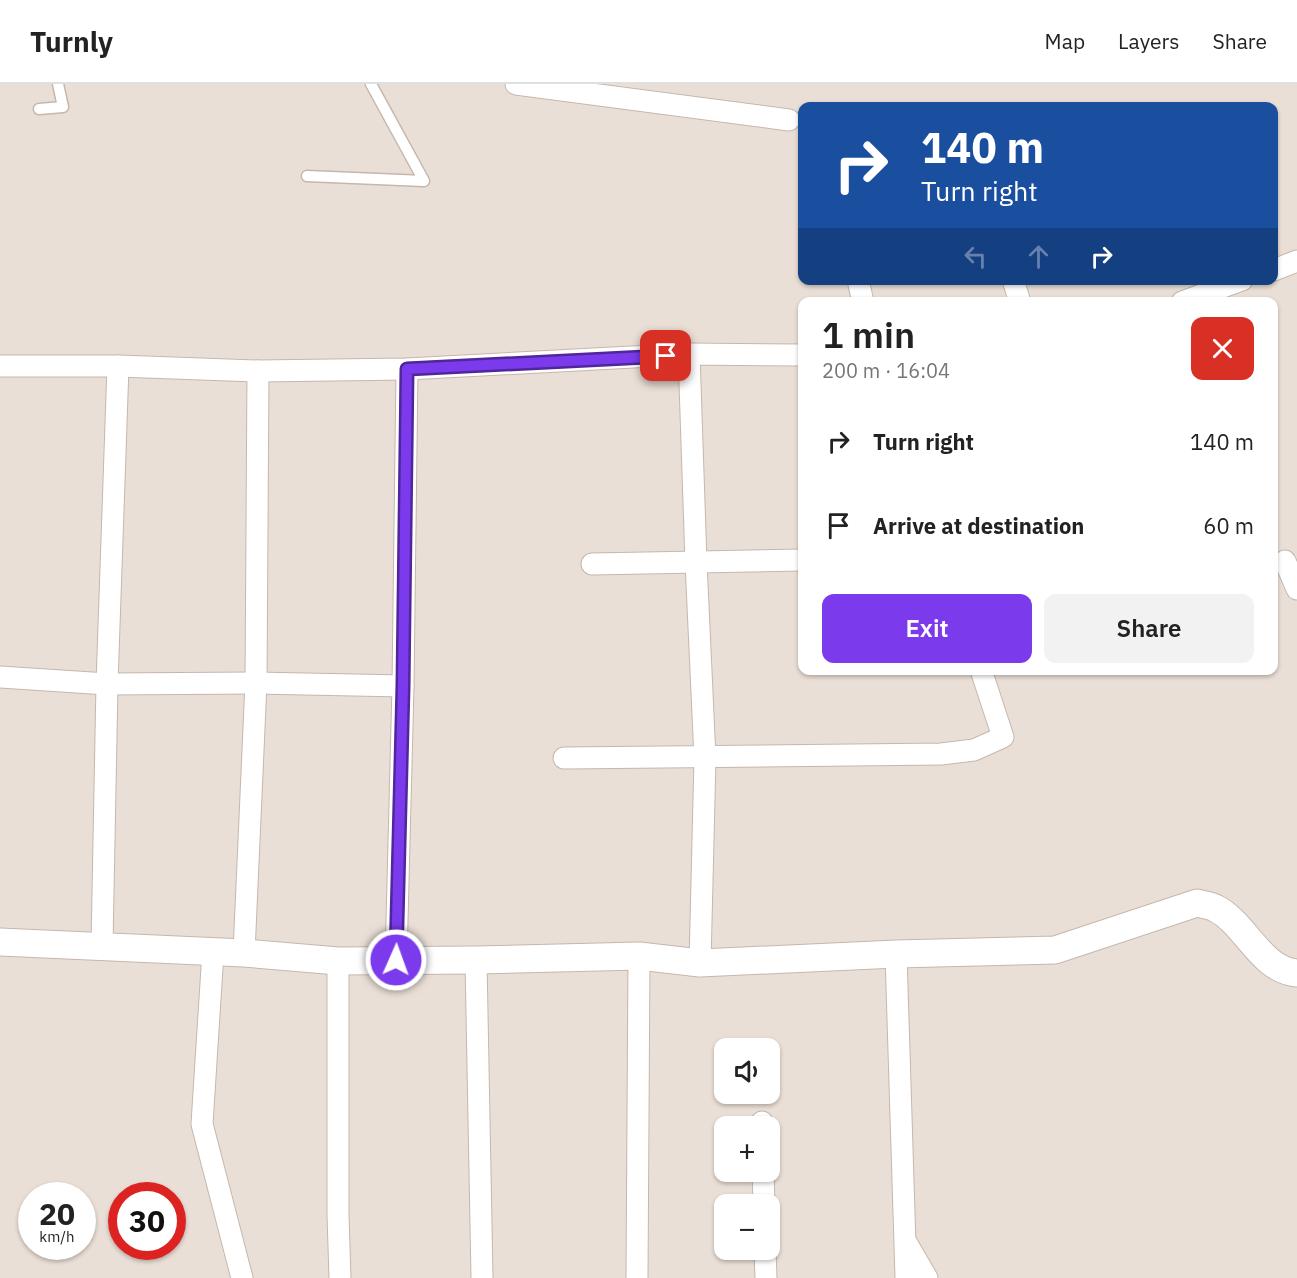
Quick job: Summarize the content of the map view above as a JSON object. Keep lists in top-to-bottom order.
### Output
{
  "page": {
    "header": "Turnly",
    "nav": ["Map", "Layers", "Share"],
    "turn": ["140 m", "Turn right"],
    "heading": ["1 min", "200 m · 16:04"],
    "list": [
      {
        "name": "Turn right",
        "value": "140 m"
      },
      {
        "name": "Arrive at destination",
        "value": "60 m"
      }
    ],
    "buttons": ["Exit", "Share"],
    "map_buttons": ["+", "−"],
    "speed": "20 km/h",
    "limit": "30"
  }
}
